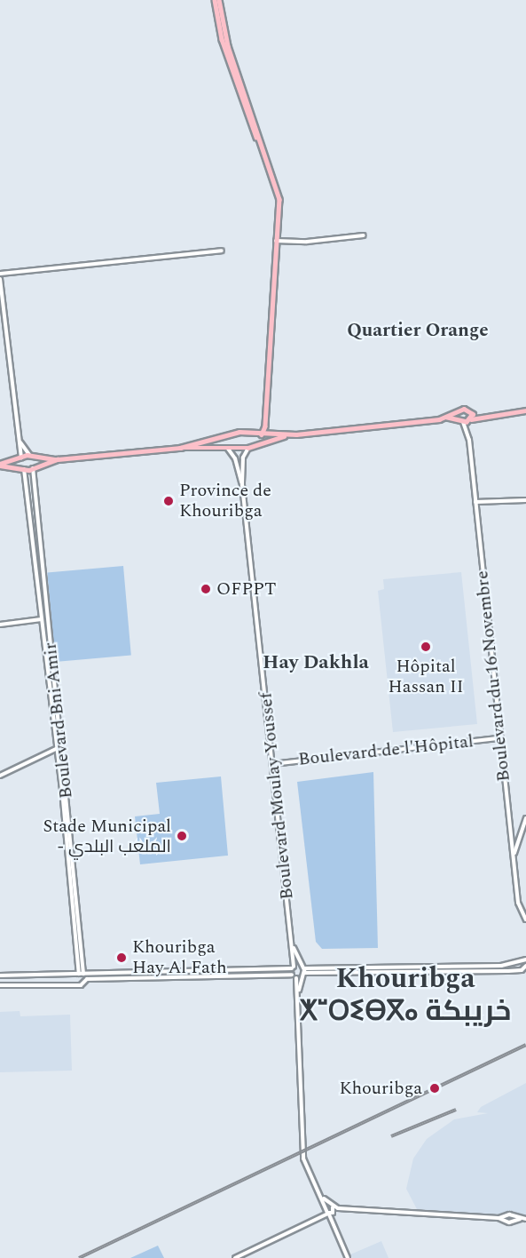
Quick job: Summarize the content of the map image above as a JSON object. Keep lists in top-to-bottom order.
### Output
{
  "streets": {
    "main road": [
      "Boulevard du 16 Novembre",
      "Boulevard Bni Amir",
      "Boulevard de l'Hôpital",
      "Boulevard Moulay Youssef"
    ]
  },
  "crossings": [
    ["Boulevard du 16 Novembre", "Boulevard de l'Hôpital"],
    ["Boulevard de l'Hôpital", "Boulevard Moulay Youssef"]
  ],
  "districts": ["Quartier Orange", "Hay Dakhla", "Khouribga ⵅⵯⵔⵉⴱⴳⴰ خريبكة"],
  "places": [
    "Province de Khouribga",
    "OFPPT",
    "Hôpital Hassan II",
    "Stade Municipal - الملعب البلدي",
    "Khouribga Hay Al Fath",
    "Khouribga"
  ]
}
